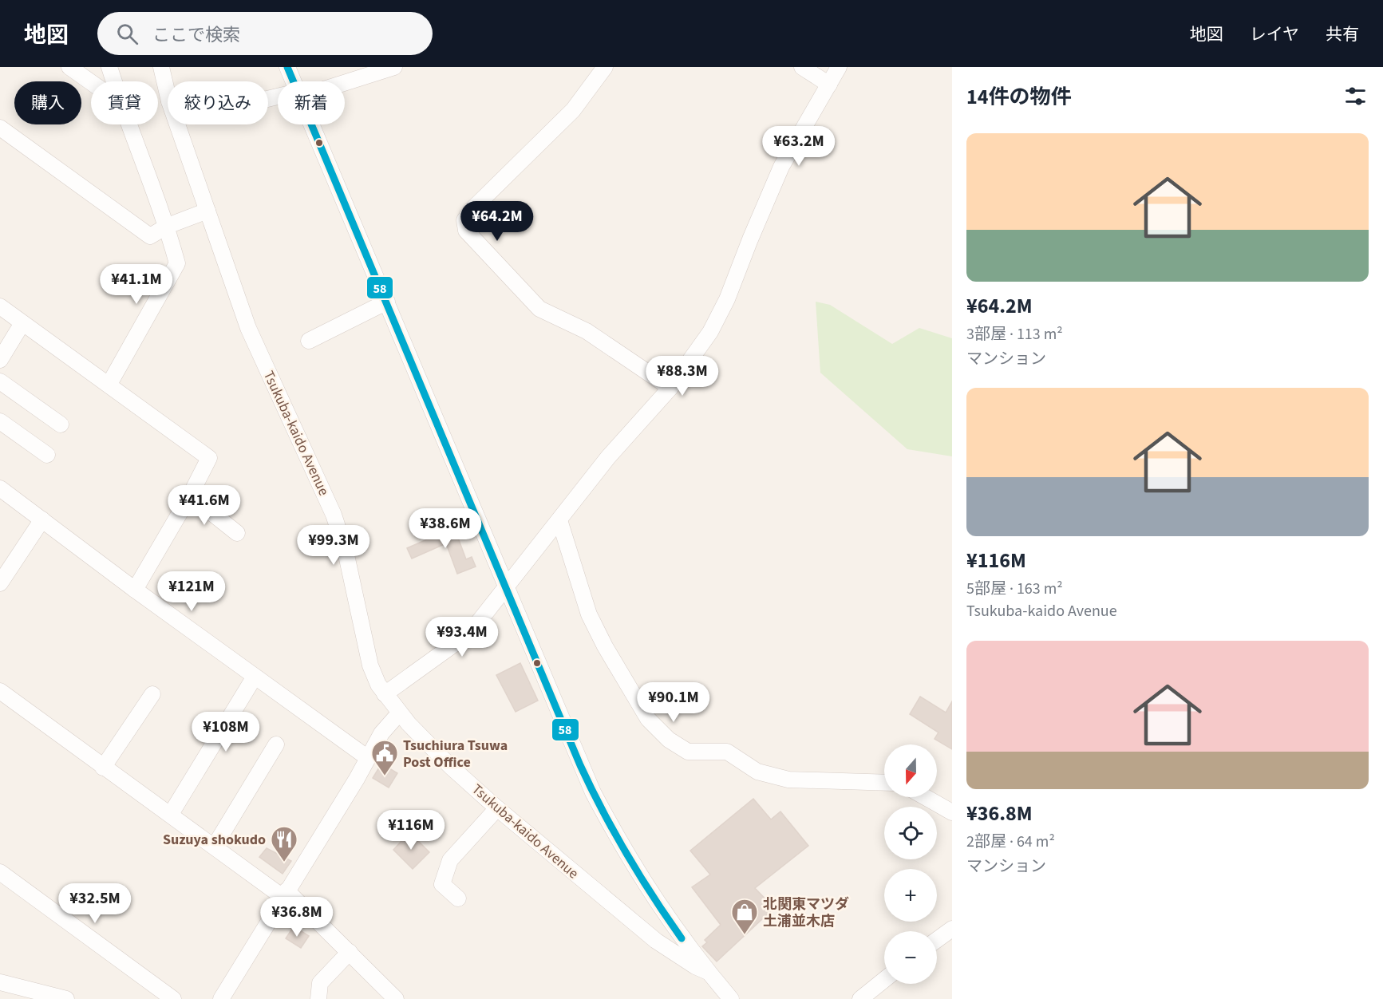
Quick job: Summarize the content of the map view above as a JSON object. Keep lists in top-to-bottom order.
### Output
{
  "streets": {
    "street": ["Tsukuba-kaido Avenue"]
  },
  "places": {
    "public building": ["Tsuchiura Tsuwa Post Office"],
    "restaurant": ["Suzuya shokudo"],
    "shop": ["北関東マツダ 土浦並木店"]
  },
  "lines": ["transit line 58"],
  "north": "bottom",
  "page": {
    "header": "地図",
    "search": "ここで検索",
    "nav": ["地図", "レイヤ", "共有"],
    "heading": "14件の物件",
    "chip": [
      "購入",
      "賃貸",
      "絞り込み",
      "新着"
    ],
    "list": [
      {
        "name": "¥64.2M",
        "note": "3部屋 · 113 m² · マンション"
      },
      {
        "name": "¥116M",
        "note": "5部屋 · 163 m² · Tsukuba-kaido Avenue"
      },
      {
        "name": "¥36.8M",
        "note": "2部屋 · 64 m² · マンション"
      }
    ],
    "price": [
      "¥63.2M",
      "¥64.2M",
      "¥41.1M",
      "¥88.3M",
      "¥41.6M",
      "¥38.6M",
      "¥99.3M",
      "¥121M",
      "¥93.4M",
      "¥90.1M",
      "¥108M",
      "¥116M",
      "¥32.5M",
      "¥36.8M"
    ],
    "map_buttons": ["+", "−"]
  }
}
